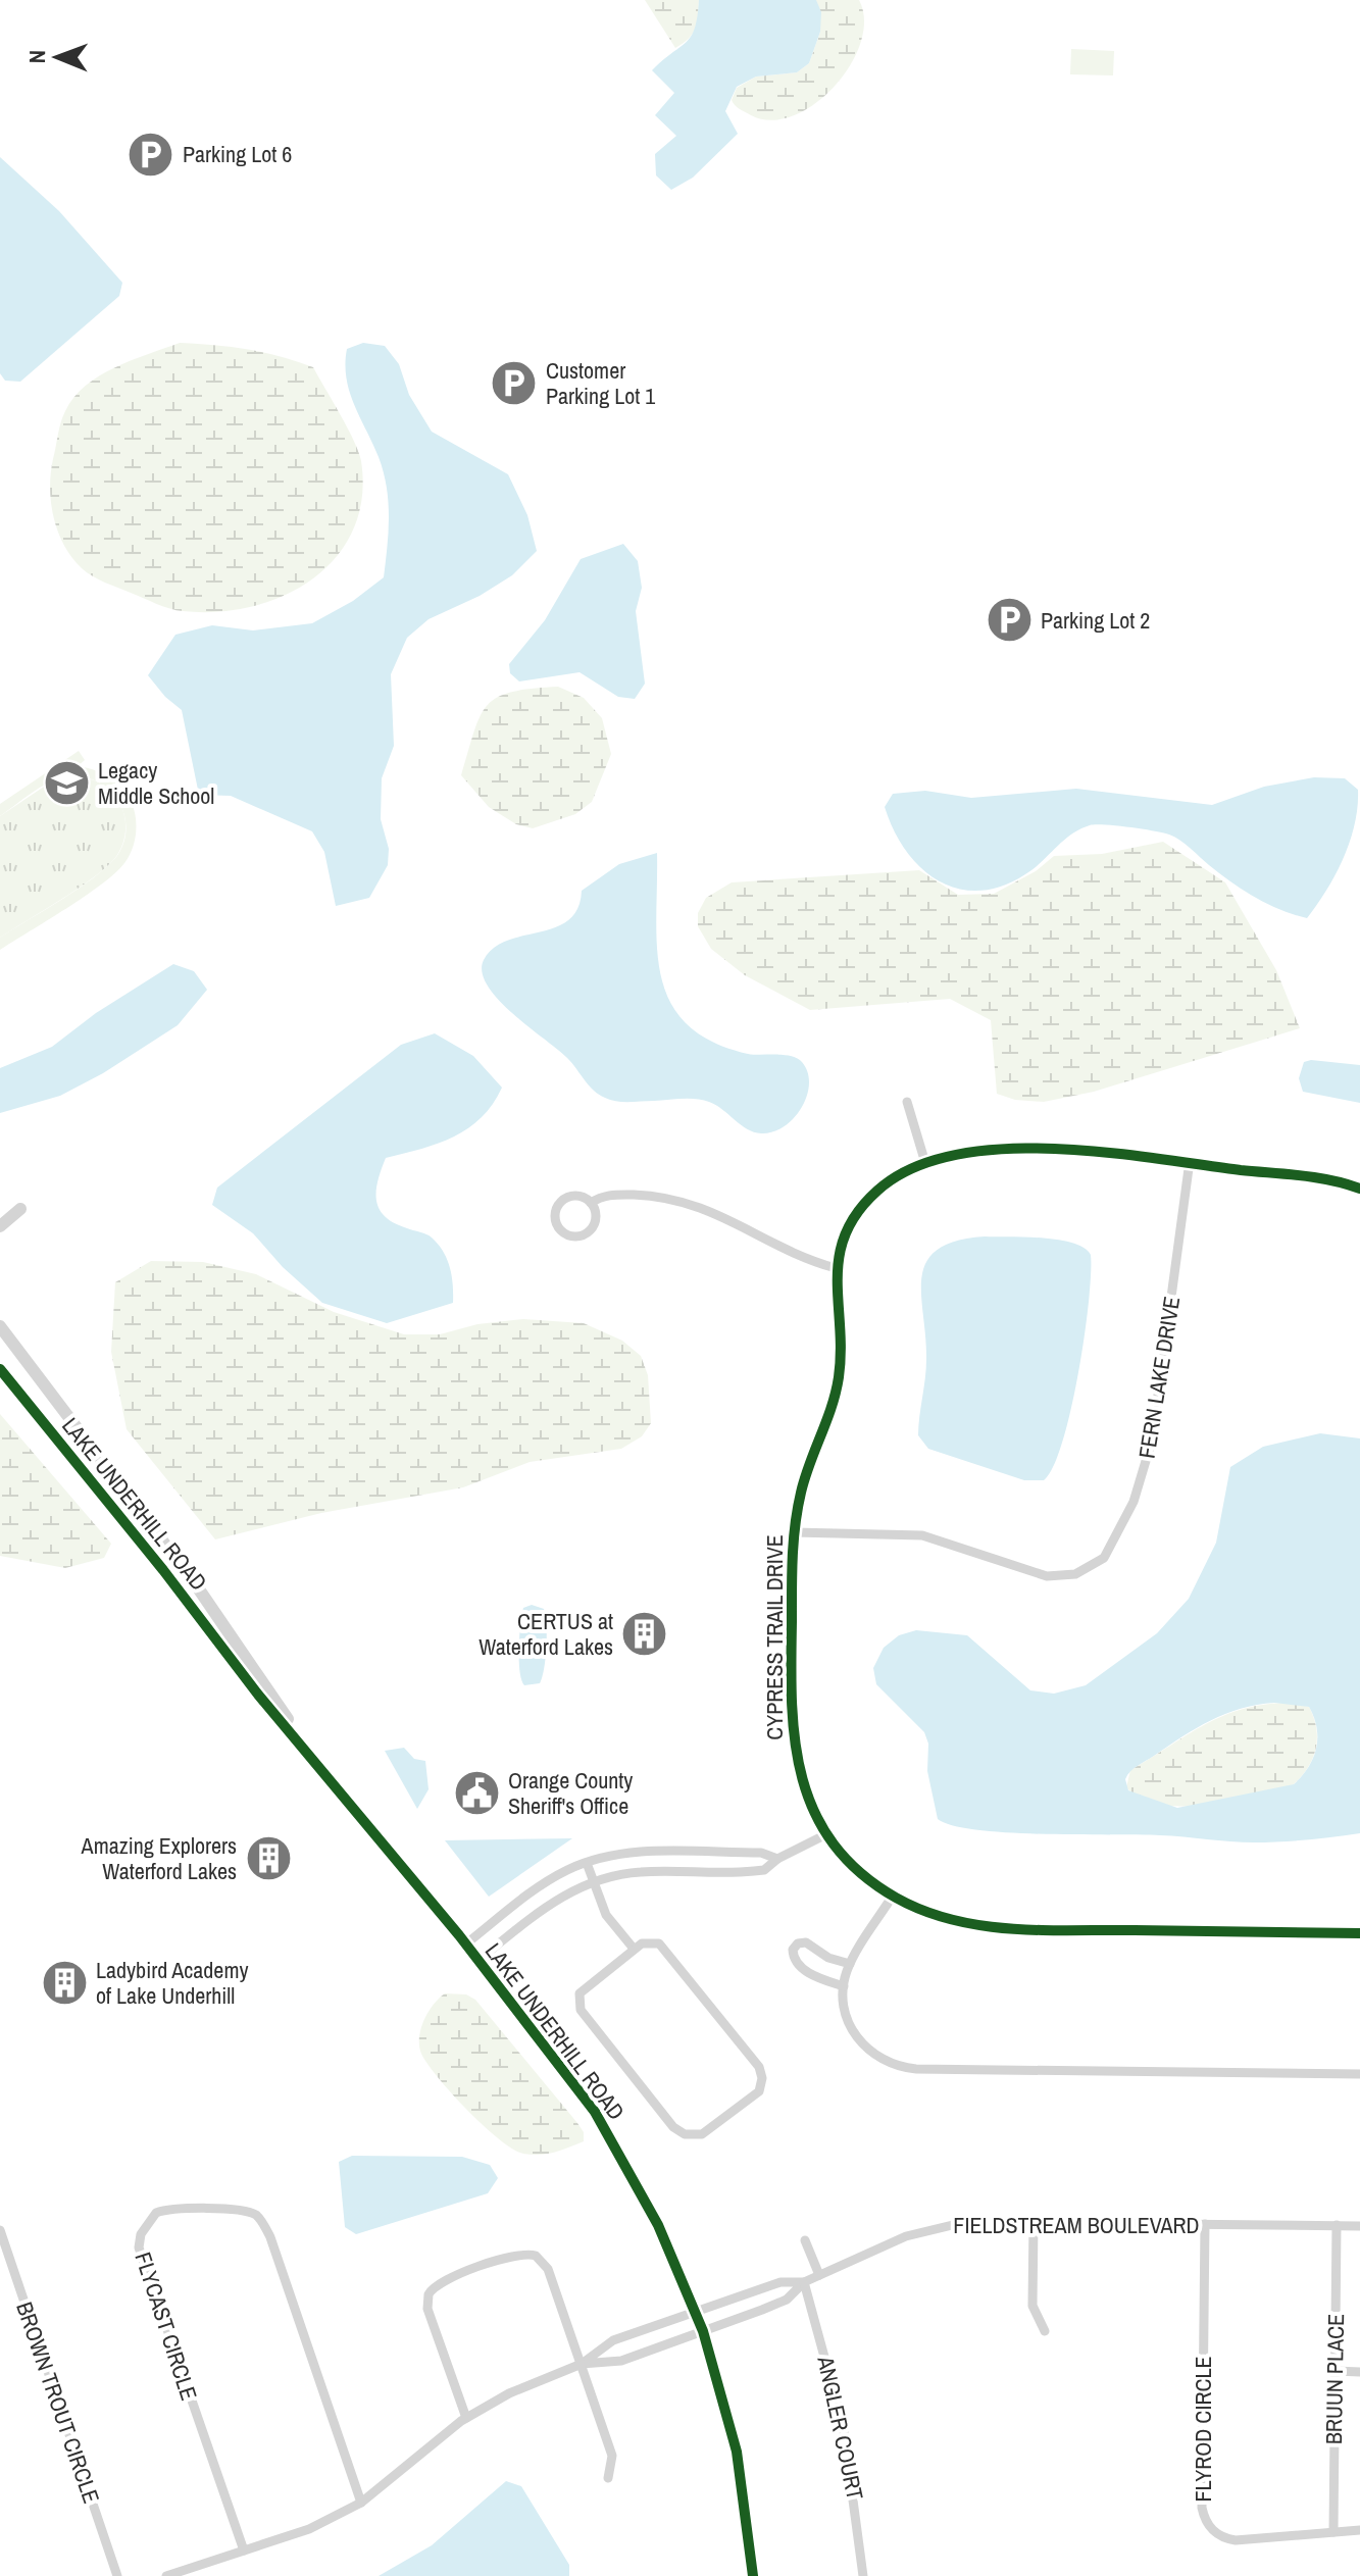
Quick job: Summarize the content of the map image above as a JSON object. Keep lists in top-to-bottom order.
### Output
{
  "streets": {
    "street": [
      "FERN LAKE DRIVE",
      "LAKE UNDERHILL ROAD",
      "CYPRESS TRAIL DRIVE",
      "FIELDSTREAM BOULEVARD",
      "FLYCAST CIRCLE",
      "BRUUN PLACE",
      "BROWN TROUT CIRCLE",
      "ANGLER COURT",
      "FLYROD CIRCLE"
    ]
  },
  "crossings": [
    ["FERN LAKE DRIVE", "CYPRESS TRAIL DRIVE"],
    ["LAKE UNDERHILL ROAD", "FIELDSTREAM BOULEVARD"],
    ["FIELDSTREAM BOULEVARD", "BRUUN PLACE"],
    ["FIELDSTREAM BOULEVARD", "ANGLER COURT"],
    ["FIELDSTREAM BOULEVARD", "FLYROD CIRCLE"],
    ["BRUUN PLACE", "FLYROD CIRCLE"]
  ],
  "places": {
    "parking": ["Parking Lot 6", "Customer Parking Lot 1", "Parking Lot 2"],
    "school or university": ["Legacy Middle School"],
    "building": ["CERTUS at Waterford Lakes", "Amazing Explorers Waterford Lakes", "Ladybird Academy of Lake Underhill"],
    "public building": ["Orange County Sheriff's Office"]
  },
  "north": "left"
}
